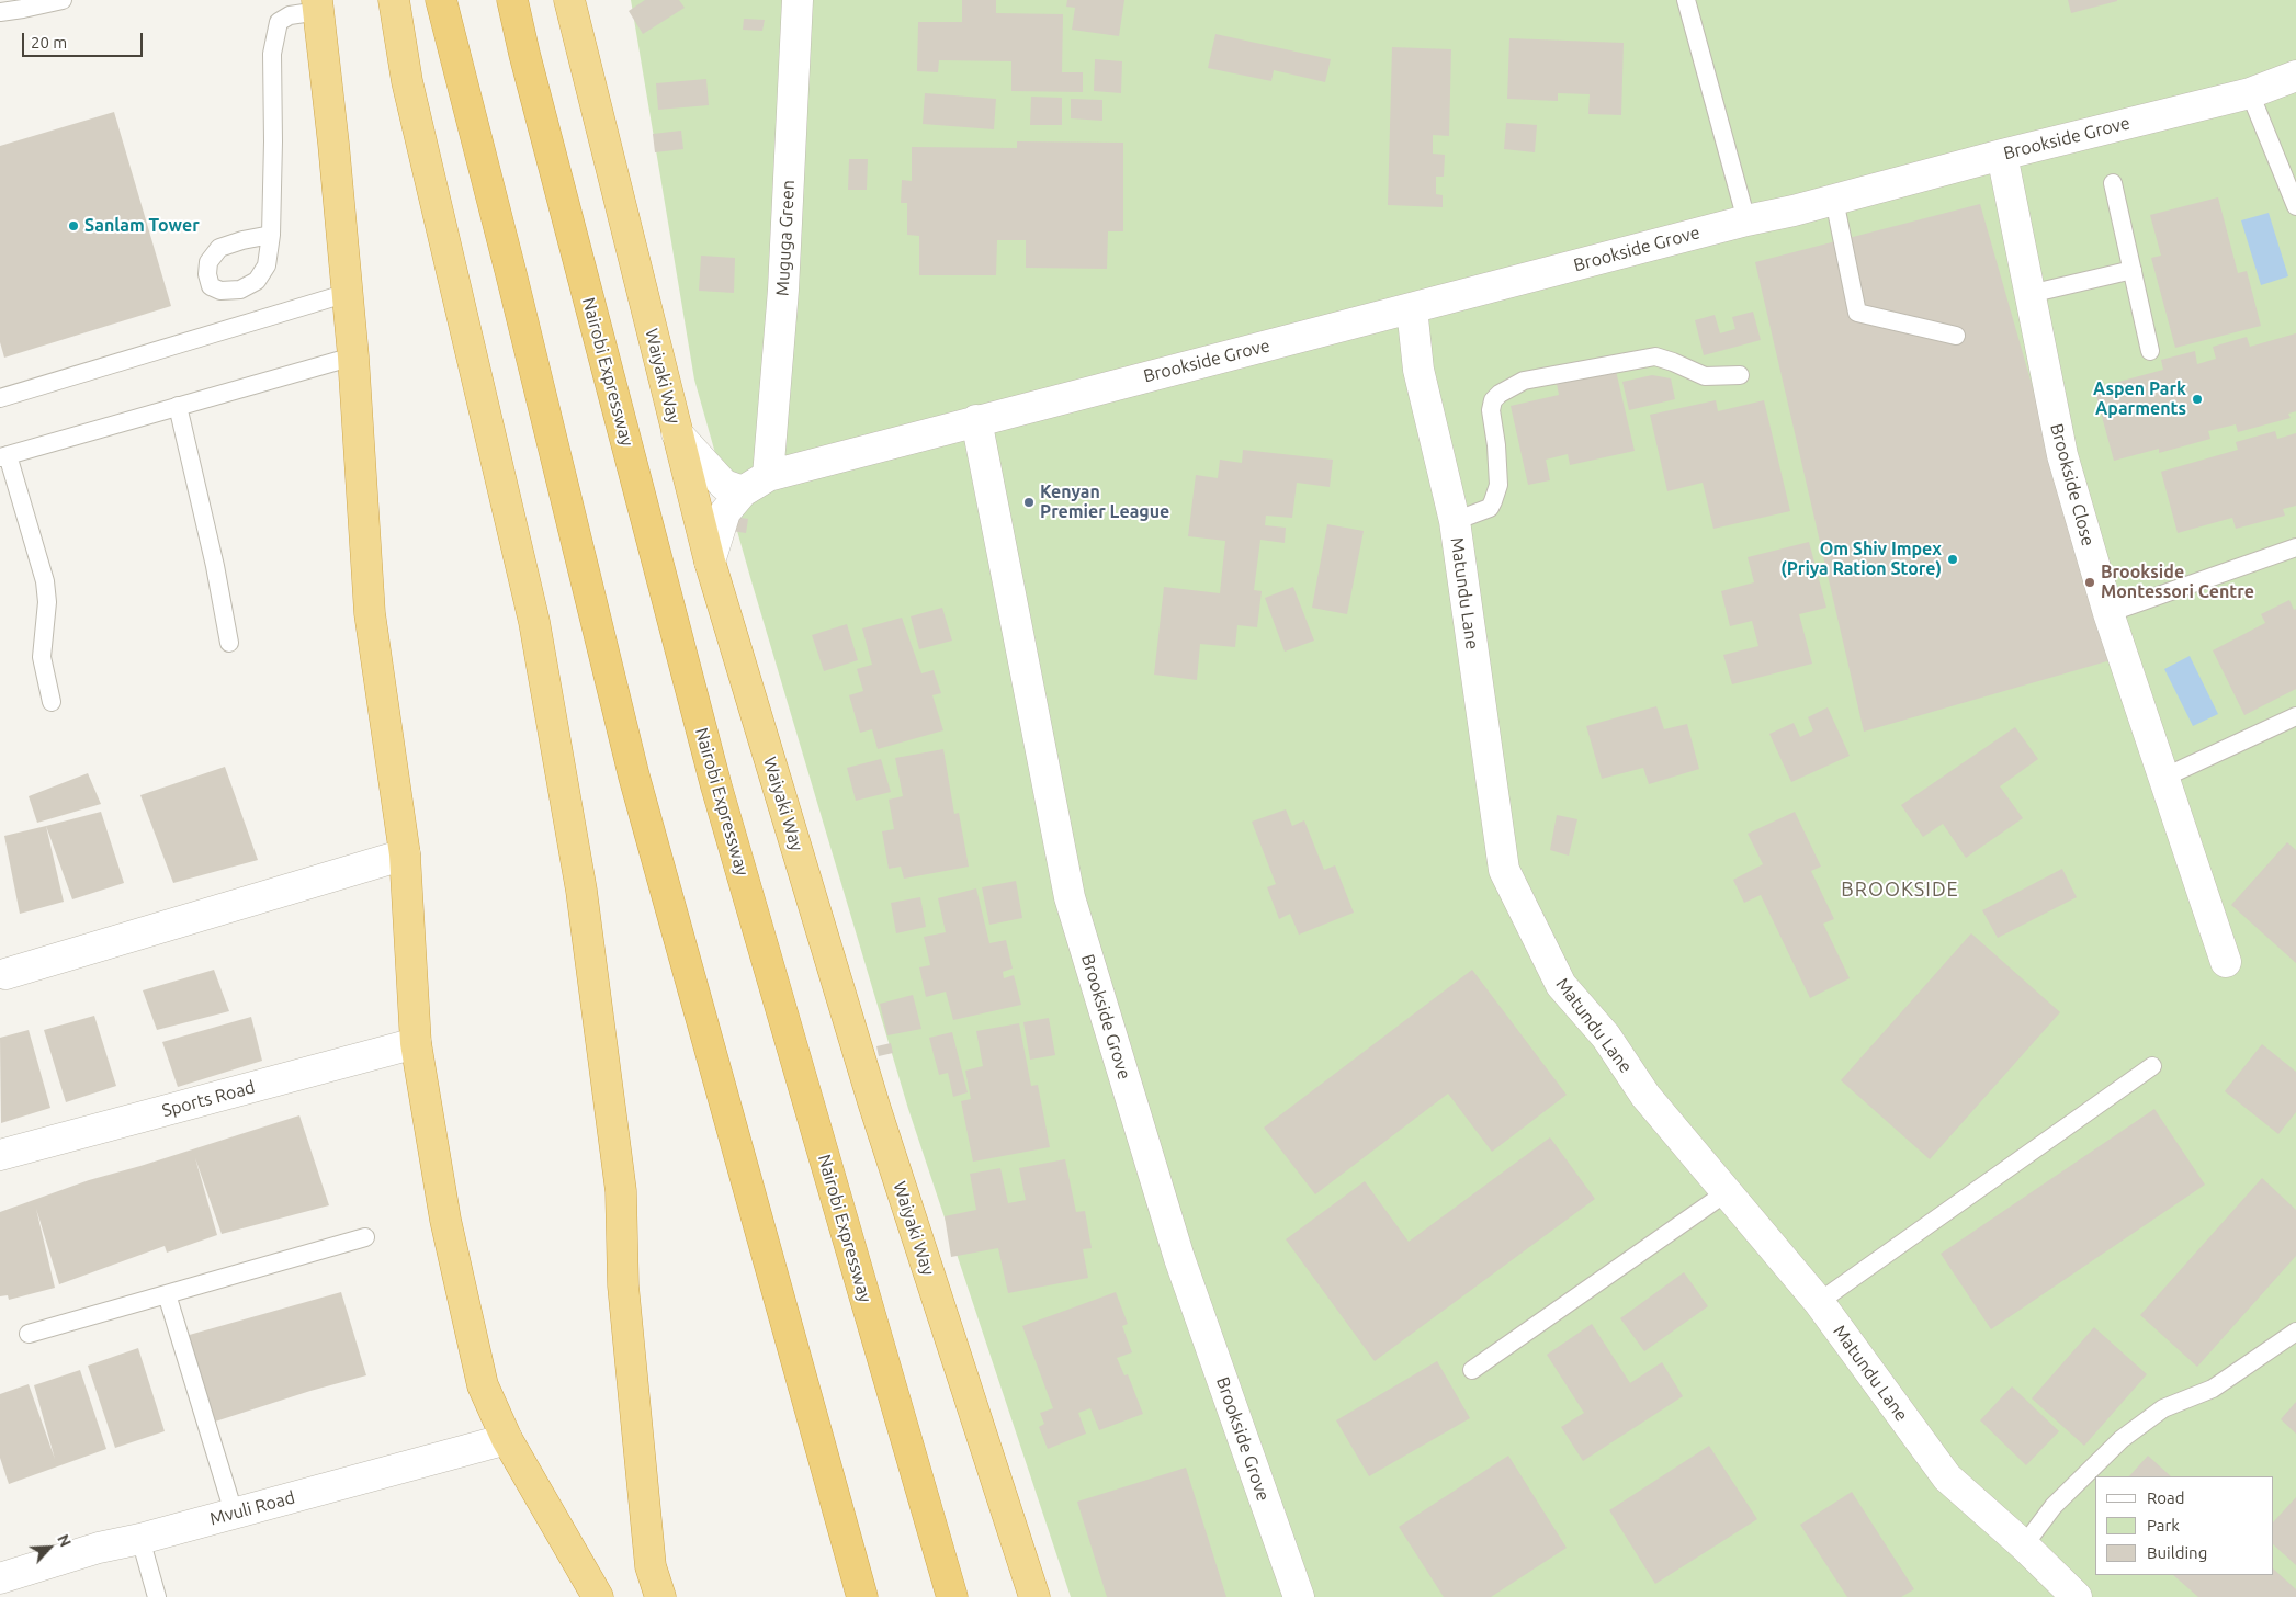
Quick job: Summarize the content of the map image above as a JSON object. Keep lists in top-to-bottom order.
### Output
{
  "streets": {
    "highway": ["Nairobi Expressway", "Waiyaki Way"],
    "street": [
      "Brookside Grove",
      "Muguga Green",
      "Brookside Close",
      "Matundu Lane",
      "Sports Road",
      "Mvuli Road"
    ]
  },
  "crossings": [
    ["Brookside Grove", "Muguga Green"],
    ["Brookside Grove", "Waiyaki Way"],
    ["Brookside Grove", "Brookside Close"],
    ["Brookside Grove", "Matundu Lane"]
  ],
  "districts": ["BROOKSIDE"],
  "places": [
    "Sanlam Tower",
    "Aspen Park Aparments",
    "Kenyan Premier League",
    "Om Shiv Impex (Priya Ration Store)",
    "Brookside Montessori Centre"
  ],
  "legend": ["Road", "Park", "Building"],
  "scale_bar": "20 m",
  "north": "top right"
}
